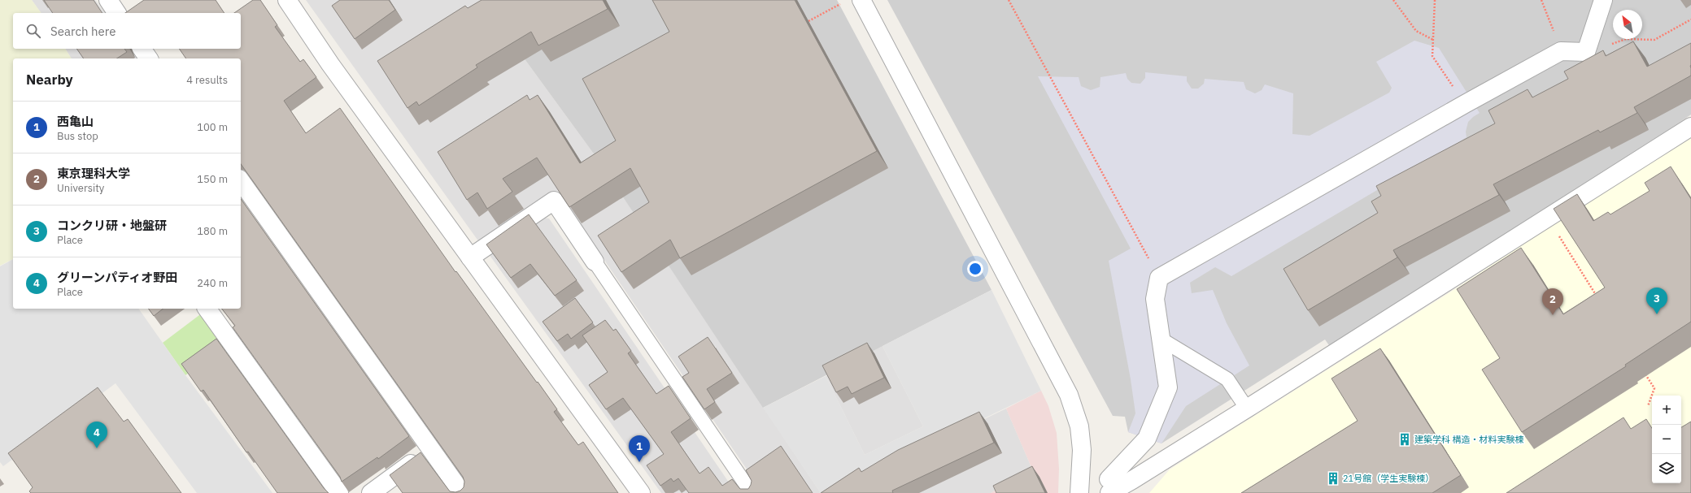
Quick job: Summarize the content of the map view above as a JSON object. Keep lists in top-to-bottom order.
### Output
{
  "places": {
    "building": ["建築学科 構造・材料実験棟", "21号館（学生実験棟）"]
  },
  "north": "top left",
  "page": {
    "search": "Search here",
    "heading": ["Nearby", "4 results"],
    "list": [
      {
        "mark": "1",
        "name": "西亀山",
        "note": "Bus stop",
        "value": "100 m"
      },
      {
        "mark": "2",
        "name": "東京理科大学",
        "note": "University",
        "value": "150 m"
      },
      {
        "mark": "3",
        "name": "コンクリ研・地盤研",
        "note": "Place",
        "value": "180 m"
      },
      {
        "mark": "4",
        "name": "グリーンパティオ野田",
        "note": "Place",
        "value": "240 m"
      }
    ],
    "pins": [
      "3",
      "2",
      "4",
      "1"
    ],
    "map_buttons": ["+", "−"]
  }
}
